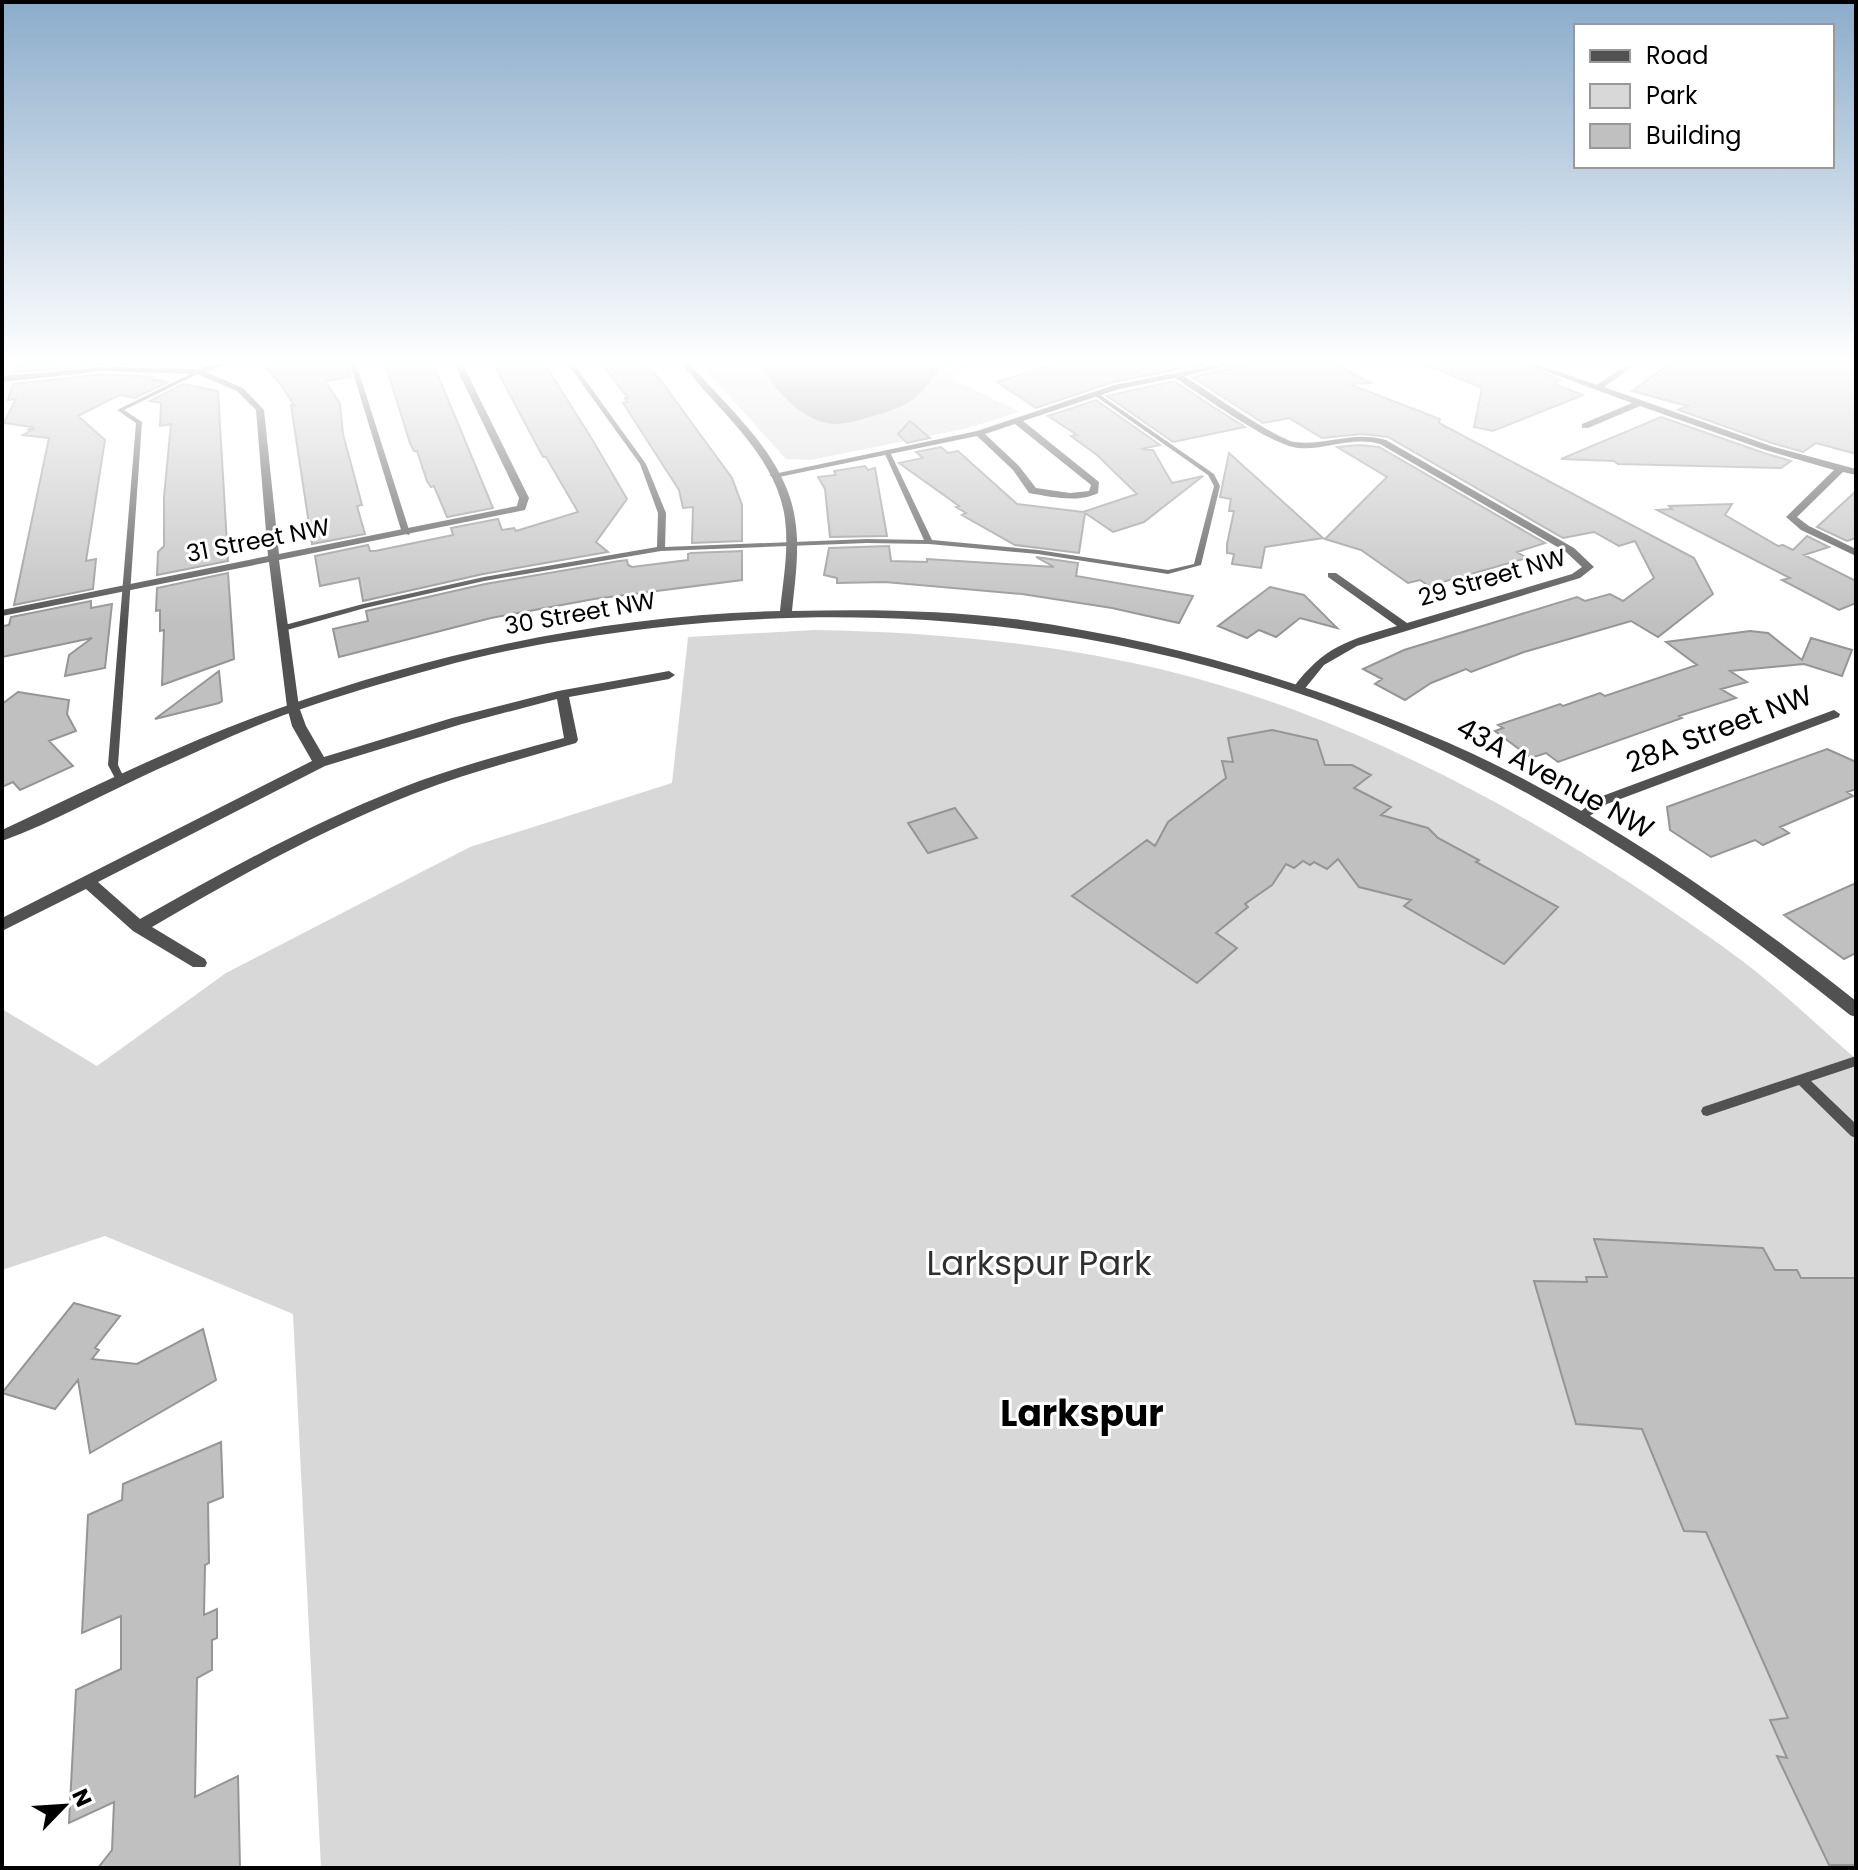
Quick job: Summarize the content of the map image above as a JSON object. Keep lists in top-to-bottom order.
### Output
{
  "streets": {
    "street": [
      "31 Street NW",
      "29 Street NW",
      "30 Street NW",
      "28A Street NW",
      "43A Avenue NW"
    ]
  },
  "crossings": [
    ["29 Street NW", "43A Avenue NW"],
    ["30 Street NW", "43A Avenue NW"],
    ["28A Street NW", "43A Avenue NW"]
  ],
  "districts": ["Larkspur"],
  "parks": ["Larkspur Park"],
  "legend": ["Road", "Park", "Building"],
  "north": "top right"
}
